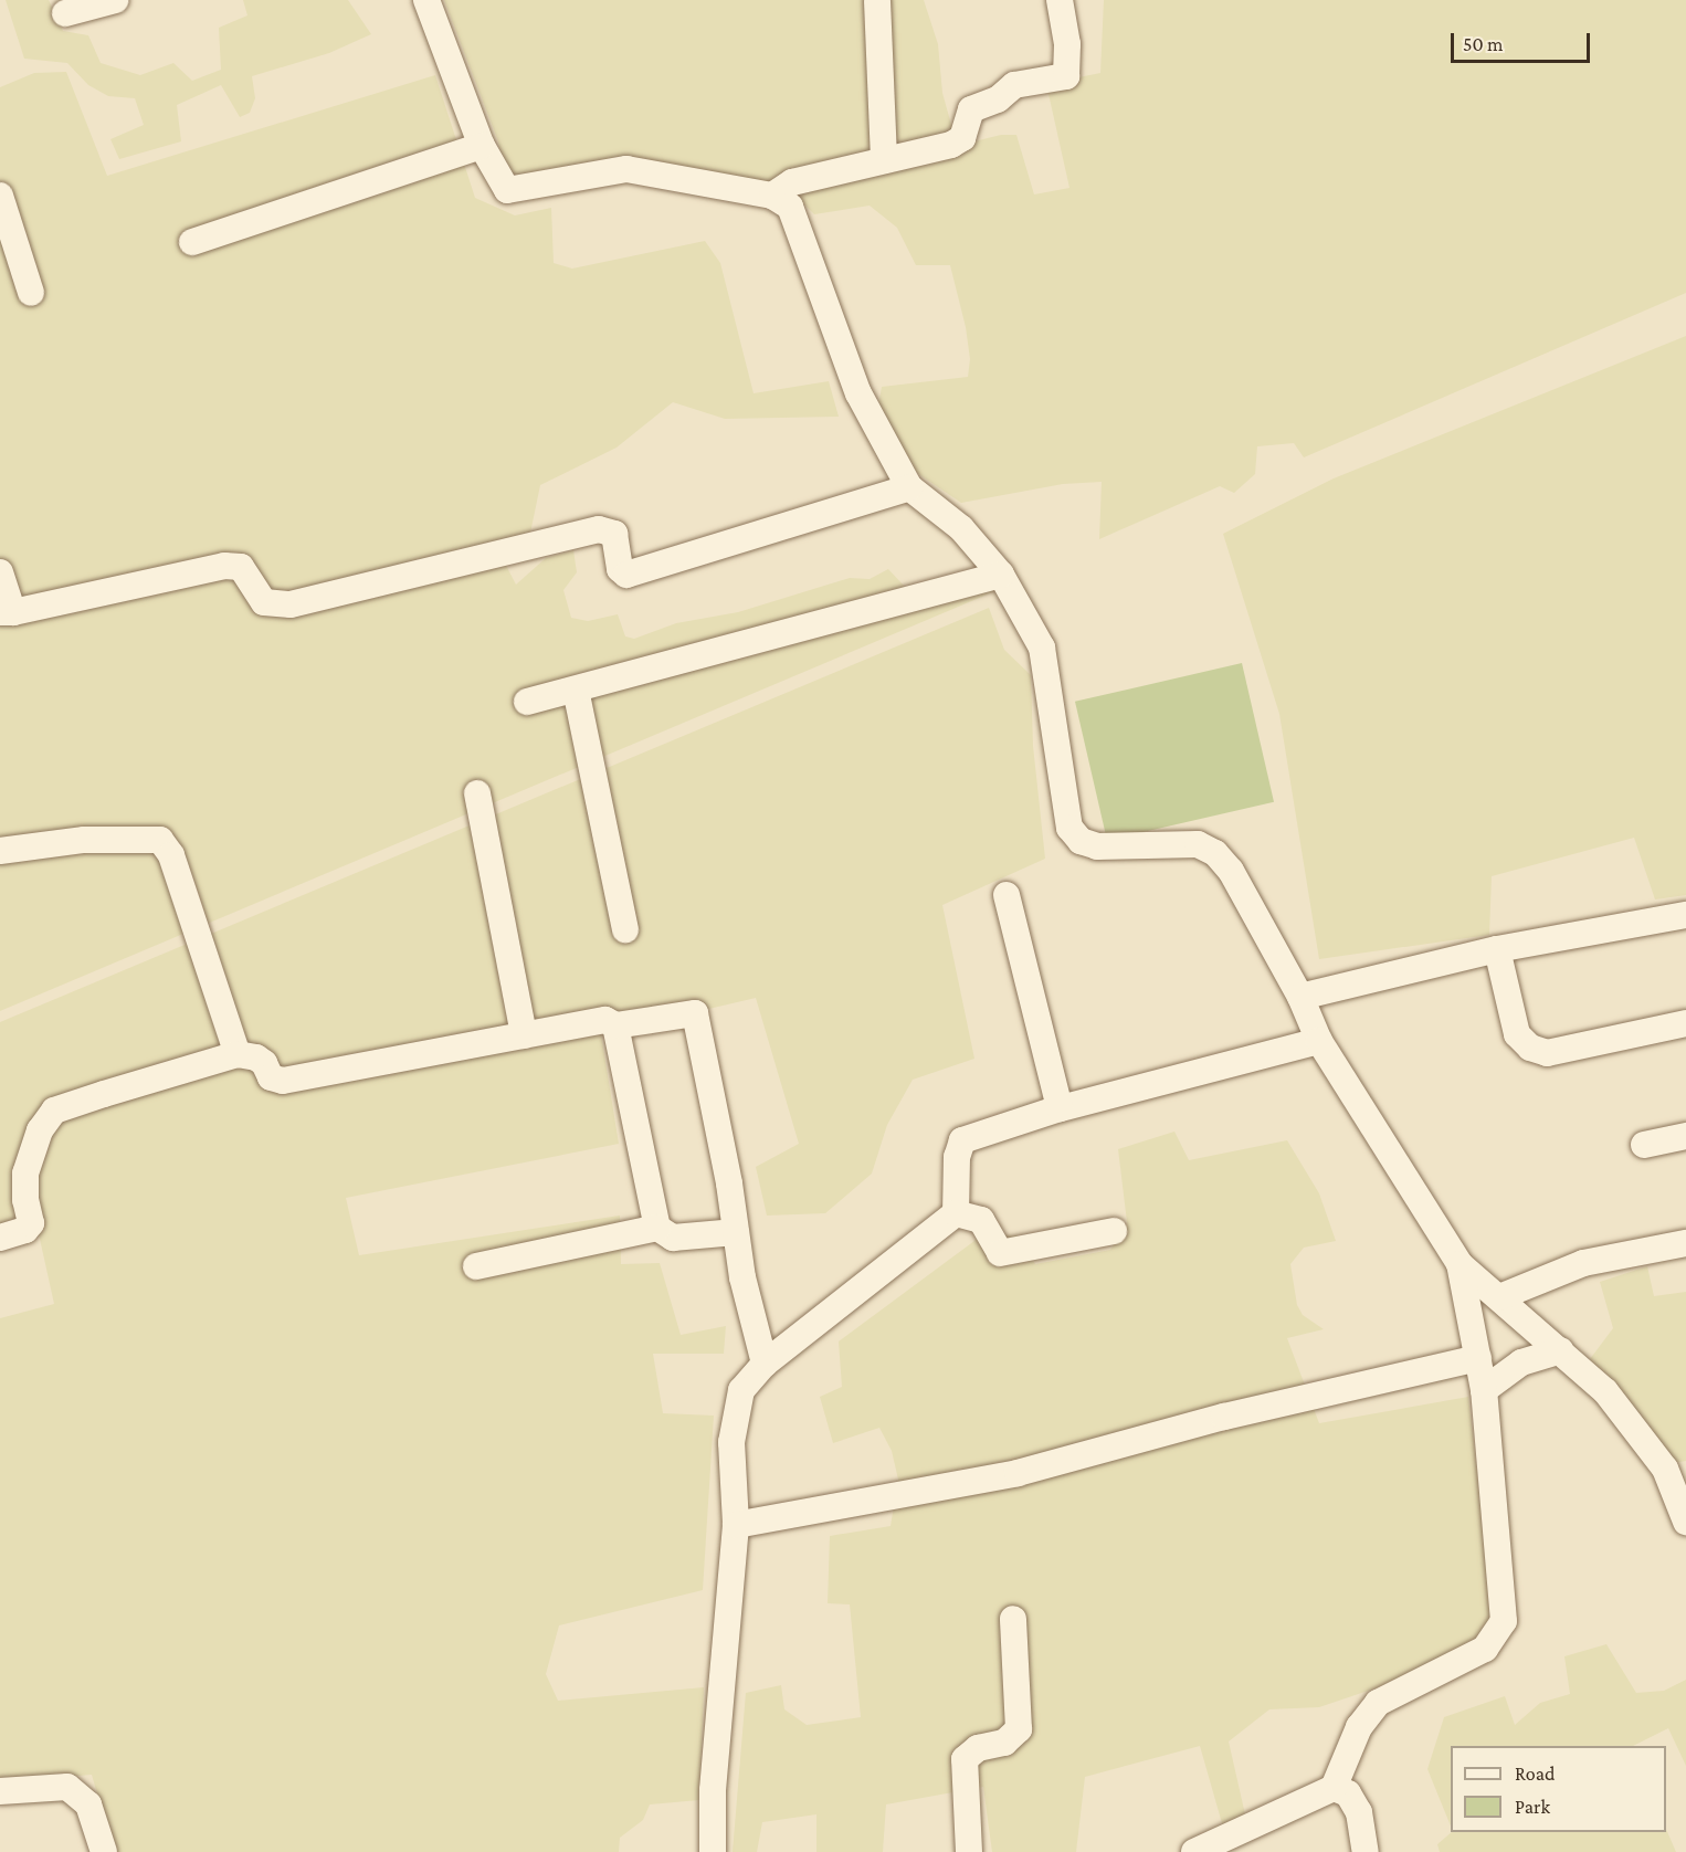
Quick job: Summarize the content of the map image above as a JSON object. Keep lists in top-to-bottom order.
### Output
{
  "legend": ["Road", "Park"],
  "scale_bar": "50 m"
}
